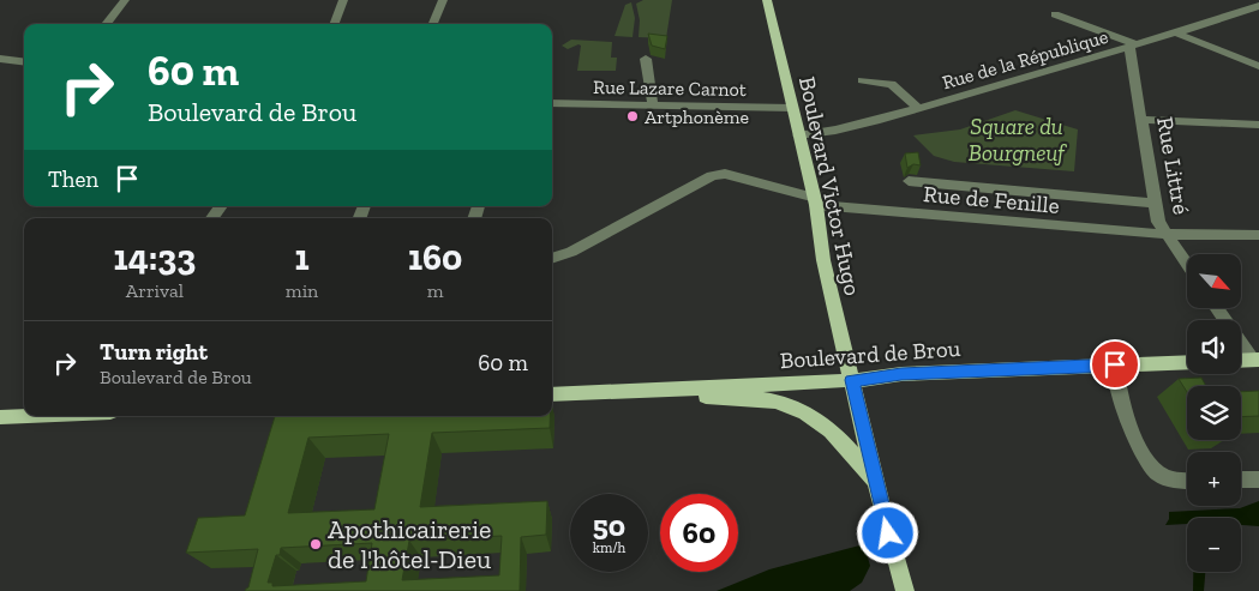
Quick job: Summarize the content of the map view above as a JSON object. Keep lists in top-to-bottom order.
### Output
{
  "streets": {
    "main road": ["Boulevard Victor Hugo", "Boulevard de Brou"],
    "street": [
      "Rue de la République",
      "Rue Lazare Carnot",
      "Rue Littré",
      "Rue de Fenille"
    ]
  },
  "crossings": [
    ["Rue de la République", "Rue Littré"],
    ["Rue de la République", "Boulevard Victor Hugo"],
    ["Rue Lazare Carnot", "Boulevard Victor Hugo"],
    ["Rue Littré", "Rue de Fenille"],
    ["Boulevard Victor Hugo", "Rue de Fenille"],
    ["Boulevard Victor Hugo", "Boulevard de Brou"]
  ],
  "parks": ["Square du Bourgneuf"],
  "places": ["Artphonème", "Apothicairerie de l'hôtel-Dieu"],
  "north": "bottom right",
  "page": {
    "turn": ["60 m", "Boulevard de Brou"],
    "then": "Then",
    "eta": [
      "14:33",
      "Arrival",
      "1",
      "min",
      "160",
      "m"
    ],
    "map_buttons": ["+", "−"],
    "list": [
      {
        "name": "Turn right",
        "note": "Boulevard de Brou",
        "value": "60 m"
      }
    ],
    "speed": "50 km/h",
    "limit": "60"
  }
}
